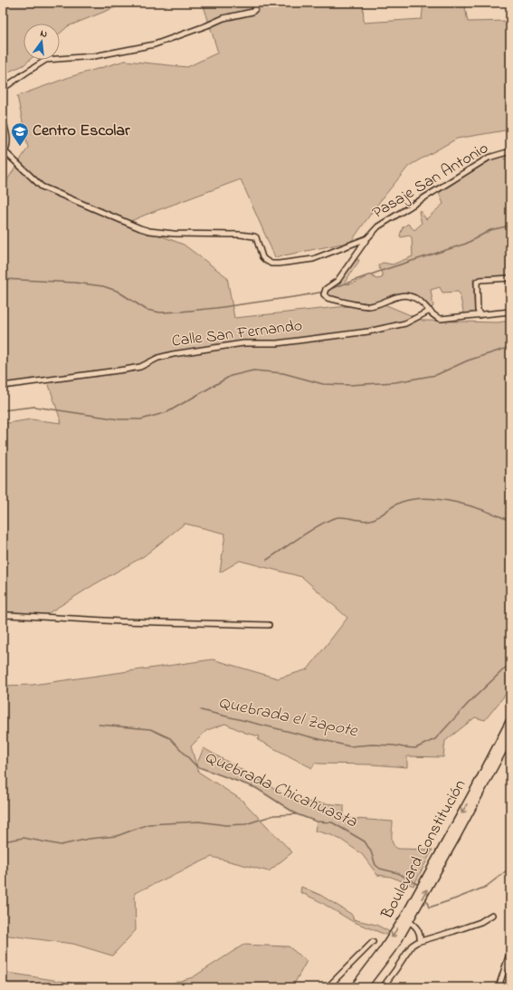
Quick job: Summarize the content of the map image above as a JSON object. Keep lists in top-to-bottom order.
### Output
{
  "streets": {
    "highway": ["Boulevard Constitución"],
    "street": ["Pasaje San Antonio", "Calle San Fernando"]
  },
  "crossings": [
    ["Pasaje San Antonio", "Calle San Fernando"]
  ],
  "water": ["Quebrada el Zapote", "Quebrada Chicahuasta"],
  "places": {
    "school or university": ["Centro Escolar"]
  },
  "north": "top"
}
